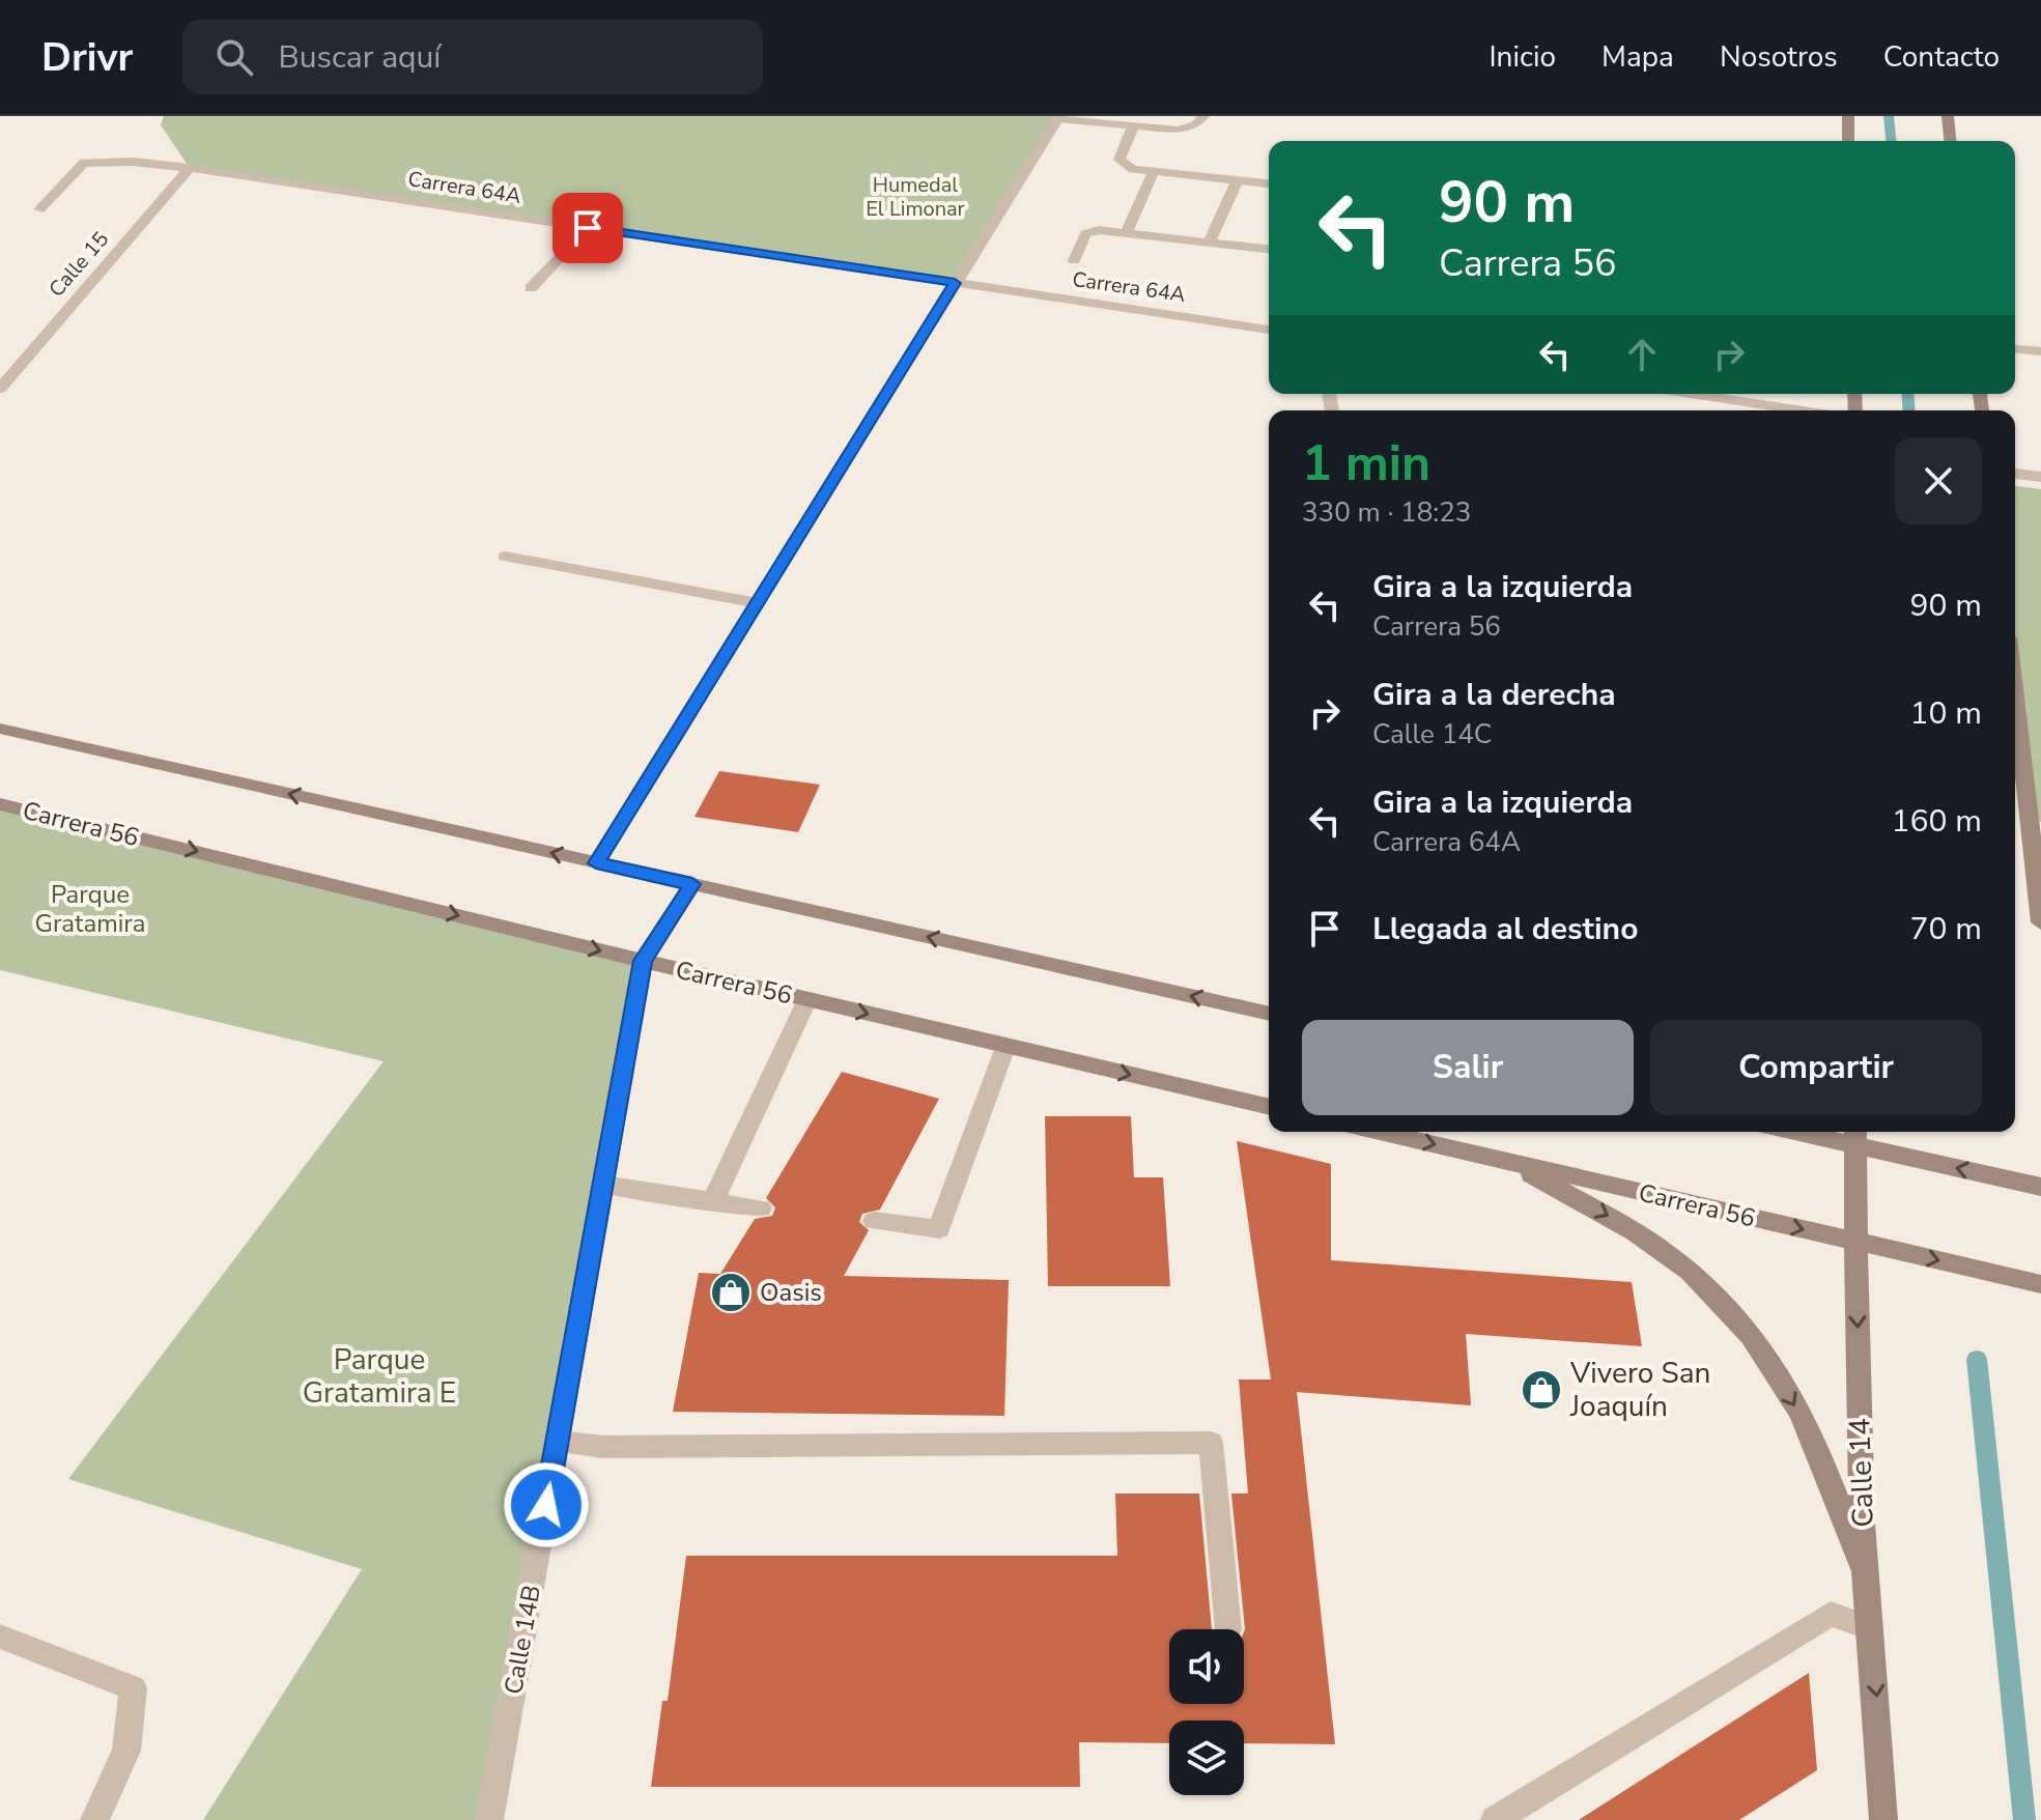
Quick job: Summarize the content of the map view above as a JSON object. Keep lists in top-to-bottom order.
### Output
{
  "streets": {
    "street": [
      "Carrera 64A",
      "Calle 15",
      "Carrera 56",
      "Calle 14",
      "Calle 14B"
    ]
  },
  "crossings": [
    ["Carrera 64A", "Calle 15"],
    ["Carrera 56", "Calle 14"],
    ["Carrera 56", "Calle 14B"]
  ],
  "one_way": ["Calle 14"],
  "parks": ["Humedal El Limonar", "Parque Gratamira", "Parque Gratamira E"],
  "places": {
    "shop": ["Oasis", "Vivero San Joaquín"]
  },
  "page": {
    "header": "Drivr",
    "search": "Buscar aquí",
    "nav": [
      "Inicio",
      "Mapa",
      "Nosotros",
      "Contacto"
    ],
    "turn": ["90 m", "Carrera 56"],
    "heading": ["1 min", "330 m · 18:23"],
    "list": [
      {
        "name": "Gira a la izquierda",
        "note": "Carrera 56",
        "value": "90 m"
      },
      {
        "name": "Gira a la derecha",
        "note": "Calle 14C",
        "value": "10 m"
      },
      {
        "name": "Gira a la izquierda",
        "note": "Carrera 64A",
        "value": "160 m"
      },
      {
        "name": "Llegada al destino",
        "value": "70 m"
      }
    ],
    "buttons": ["Salir", "Compartir"]
  }
}
